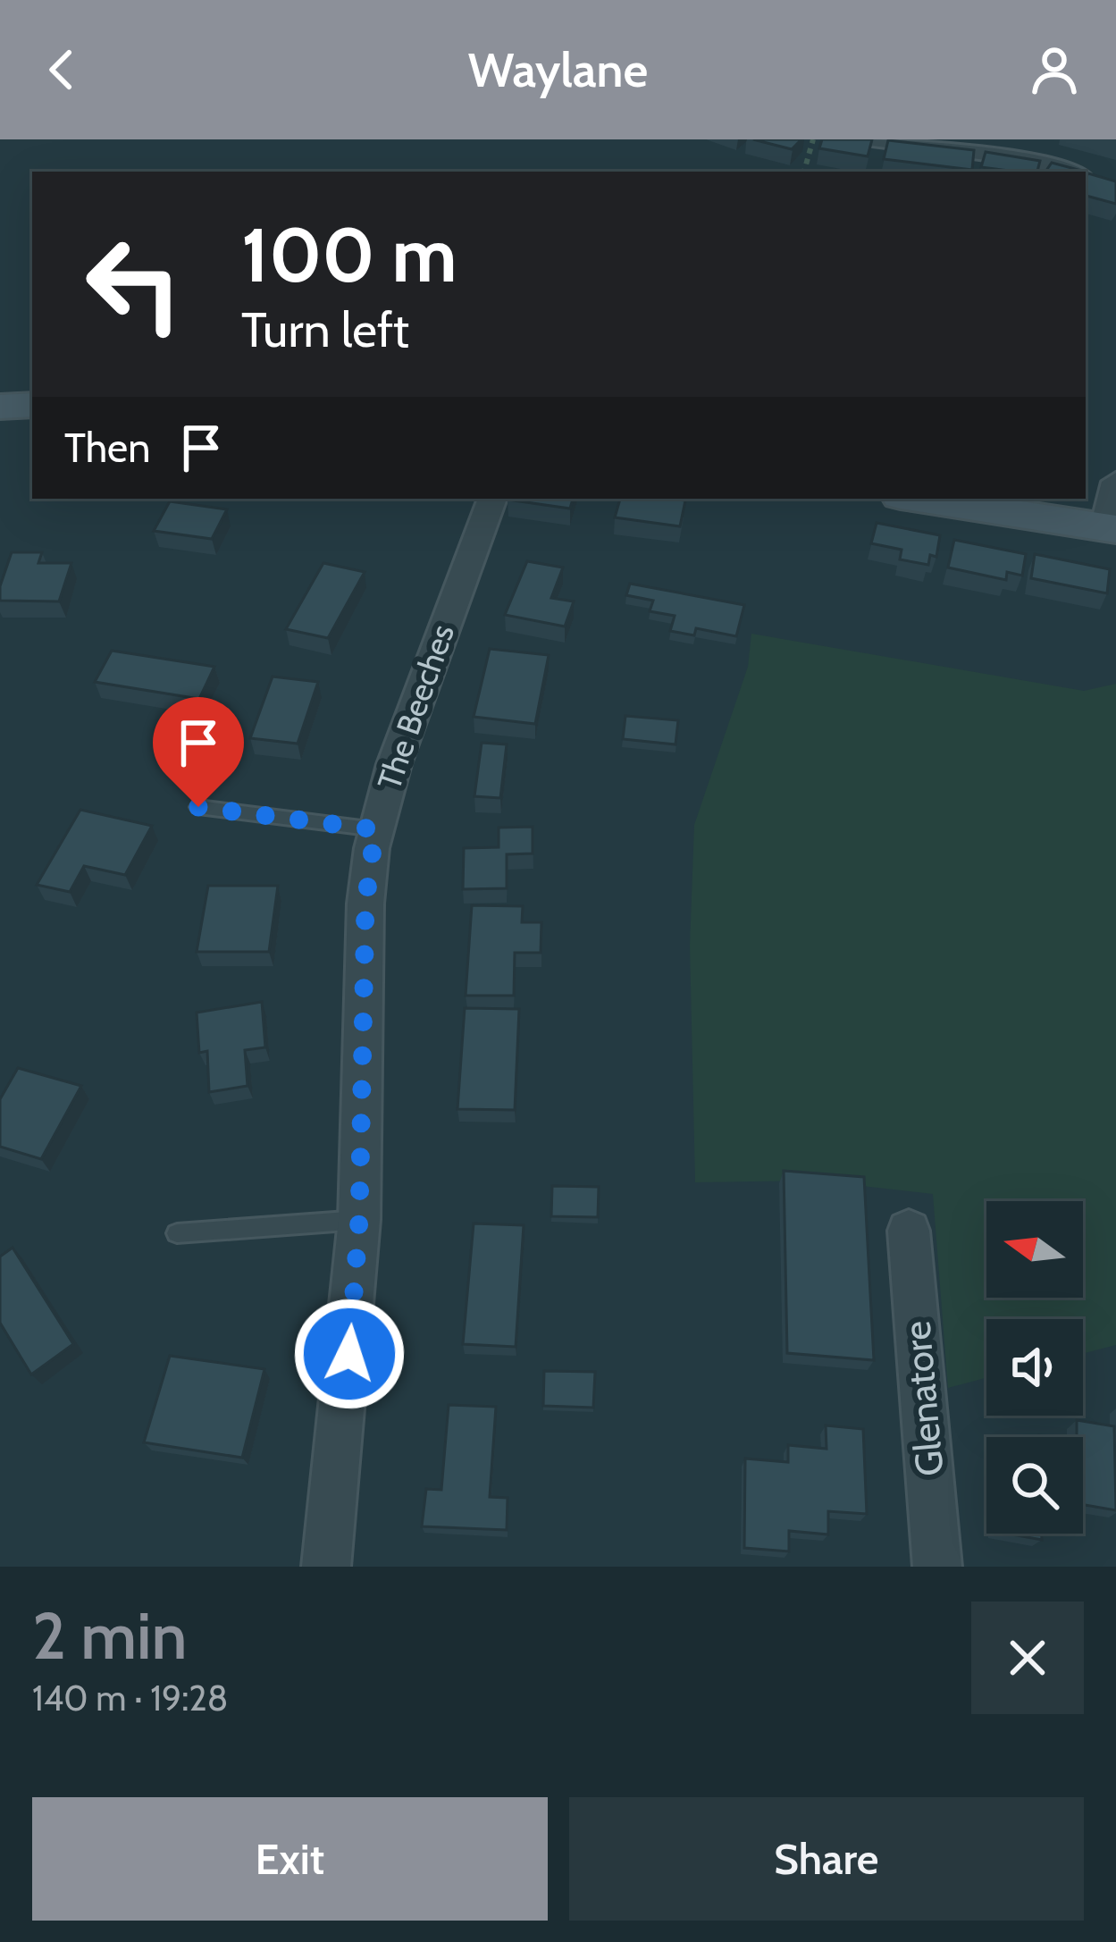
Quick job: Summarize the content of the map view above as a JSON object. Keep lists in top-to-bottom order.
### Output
{
  "streets": {
    "street": ["The Beeches", "Glenatore"]
  },
  "north": "left",
  "page": {
    "header": "Waylane",
    "turn": ["100 m", "Turn left"],
    "then": "Then",
    "heading": ["2 min", "140 m · 19:28"],
    "buttons": ["Exit", "Share"]
  }
}
